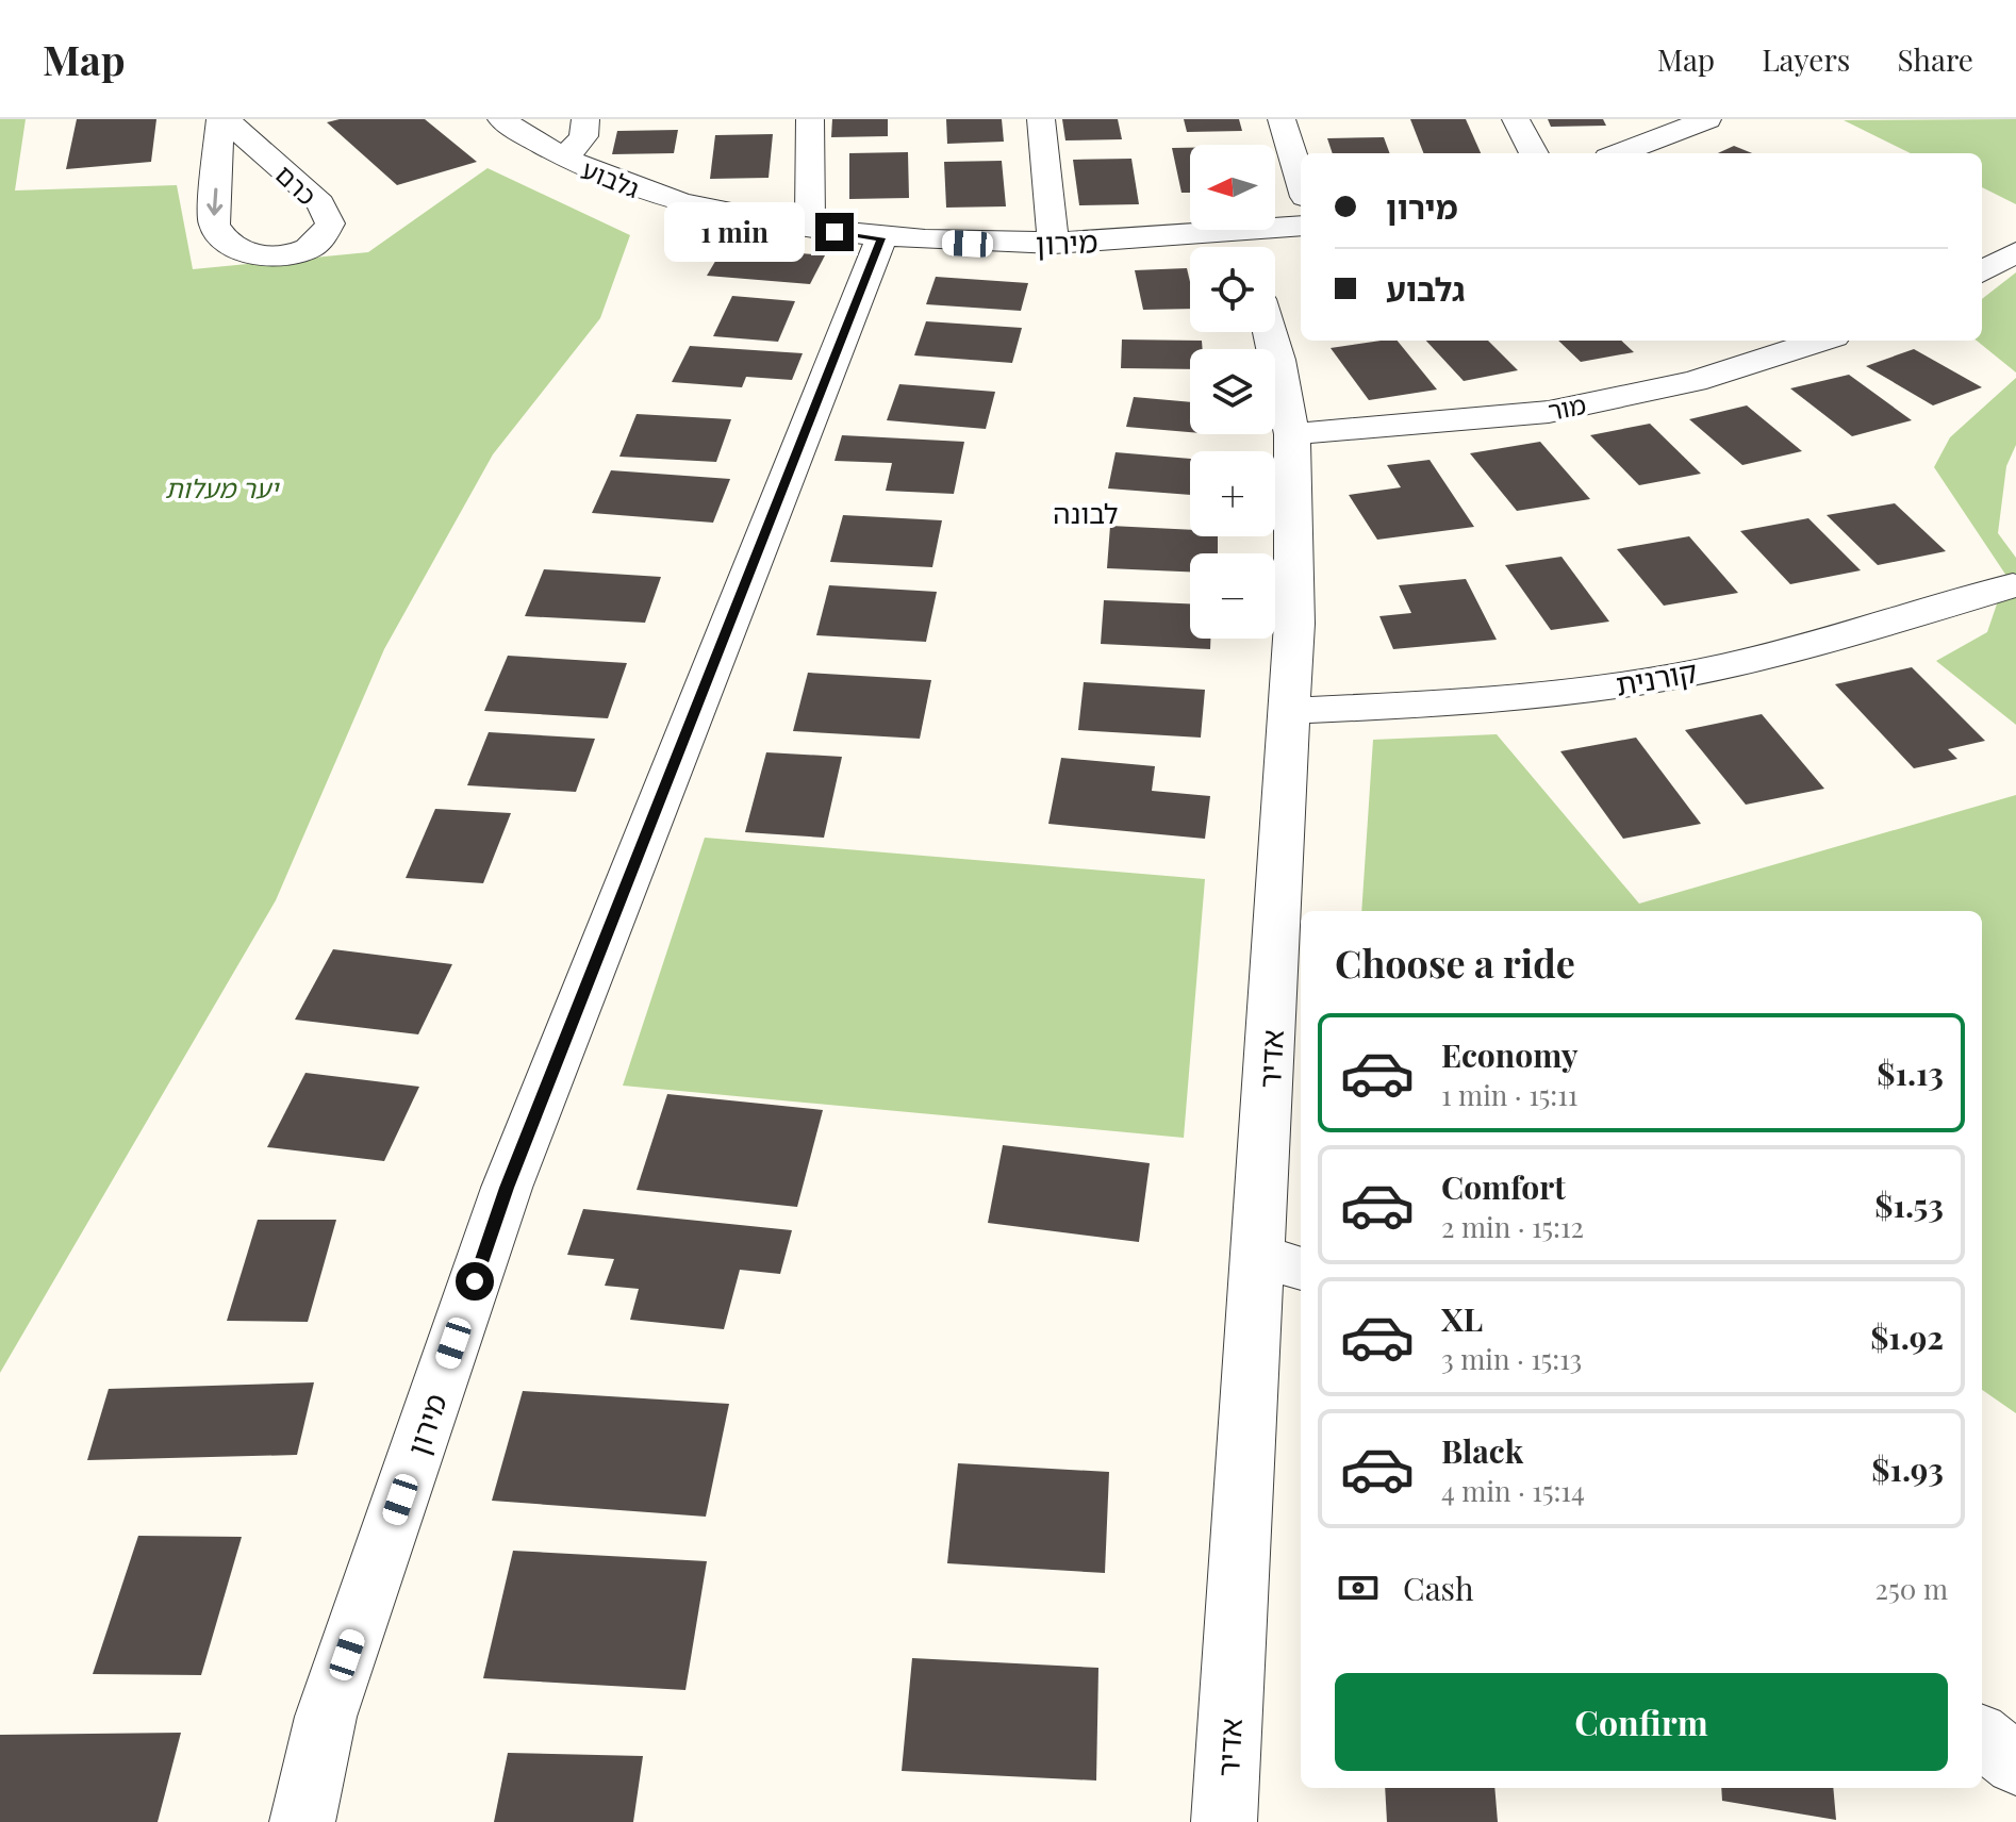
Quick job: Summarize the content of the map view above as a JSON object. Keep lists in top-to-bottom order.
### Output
{
  "streets": {
    "street": [
      "גלבוע",
      "כרם",
      "מירון",
      "מור",
      "קורנית",
      "אדיר"
    ]
  },
  "crossings": [
    ["גלבוע", "מירון"],
    ["מור", "אדיר"],
    ["קורנית", "אדיר"]
  ],
  "districts": ["לבונה"],
  "parks": ["יער מעלות"],
  "north": "left",
  "page": {
    "header": "Map",
    "nav": ["Map", "Layers", "Share"],
    "map_buttons": ["+", "−"],
    "banner": ["מירון", "גלבוע"],
    "bubble": "1 min",
    "heading": "Choose a ride",
    "list": [
      {
        "name": "Economy",
        "note": "1 min · 15:11",
        "value": "$1.13"
      },
      {
        "name": "Comfort",
        "note": "2 min · 15:12",
        "value": "$1.53"
      },
      {
        "name": "XL",
        "note": "3 min · 15:13",
        "value": "$1.92"
      },
      {
        "name": "Black",
        "note": "4 min · 15:14",
        "value": "$1.93"
      }
    ],
    "pay": ["Cash", "250 m"],
    "buttons": "Confirm"
  }
}
